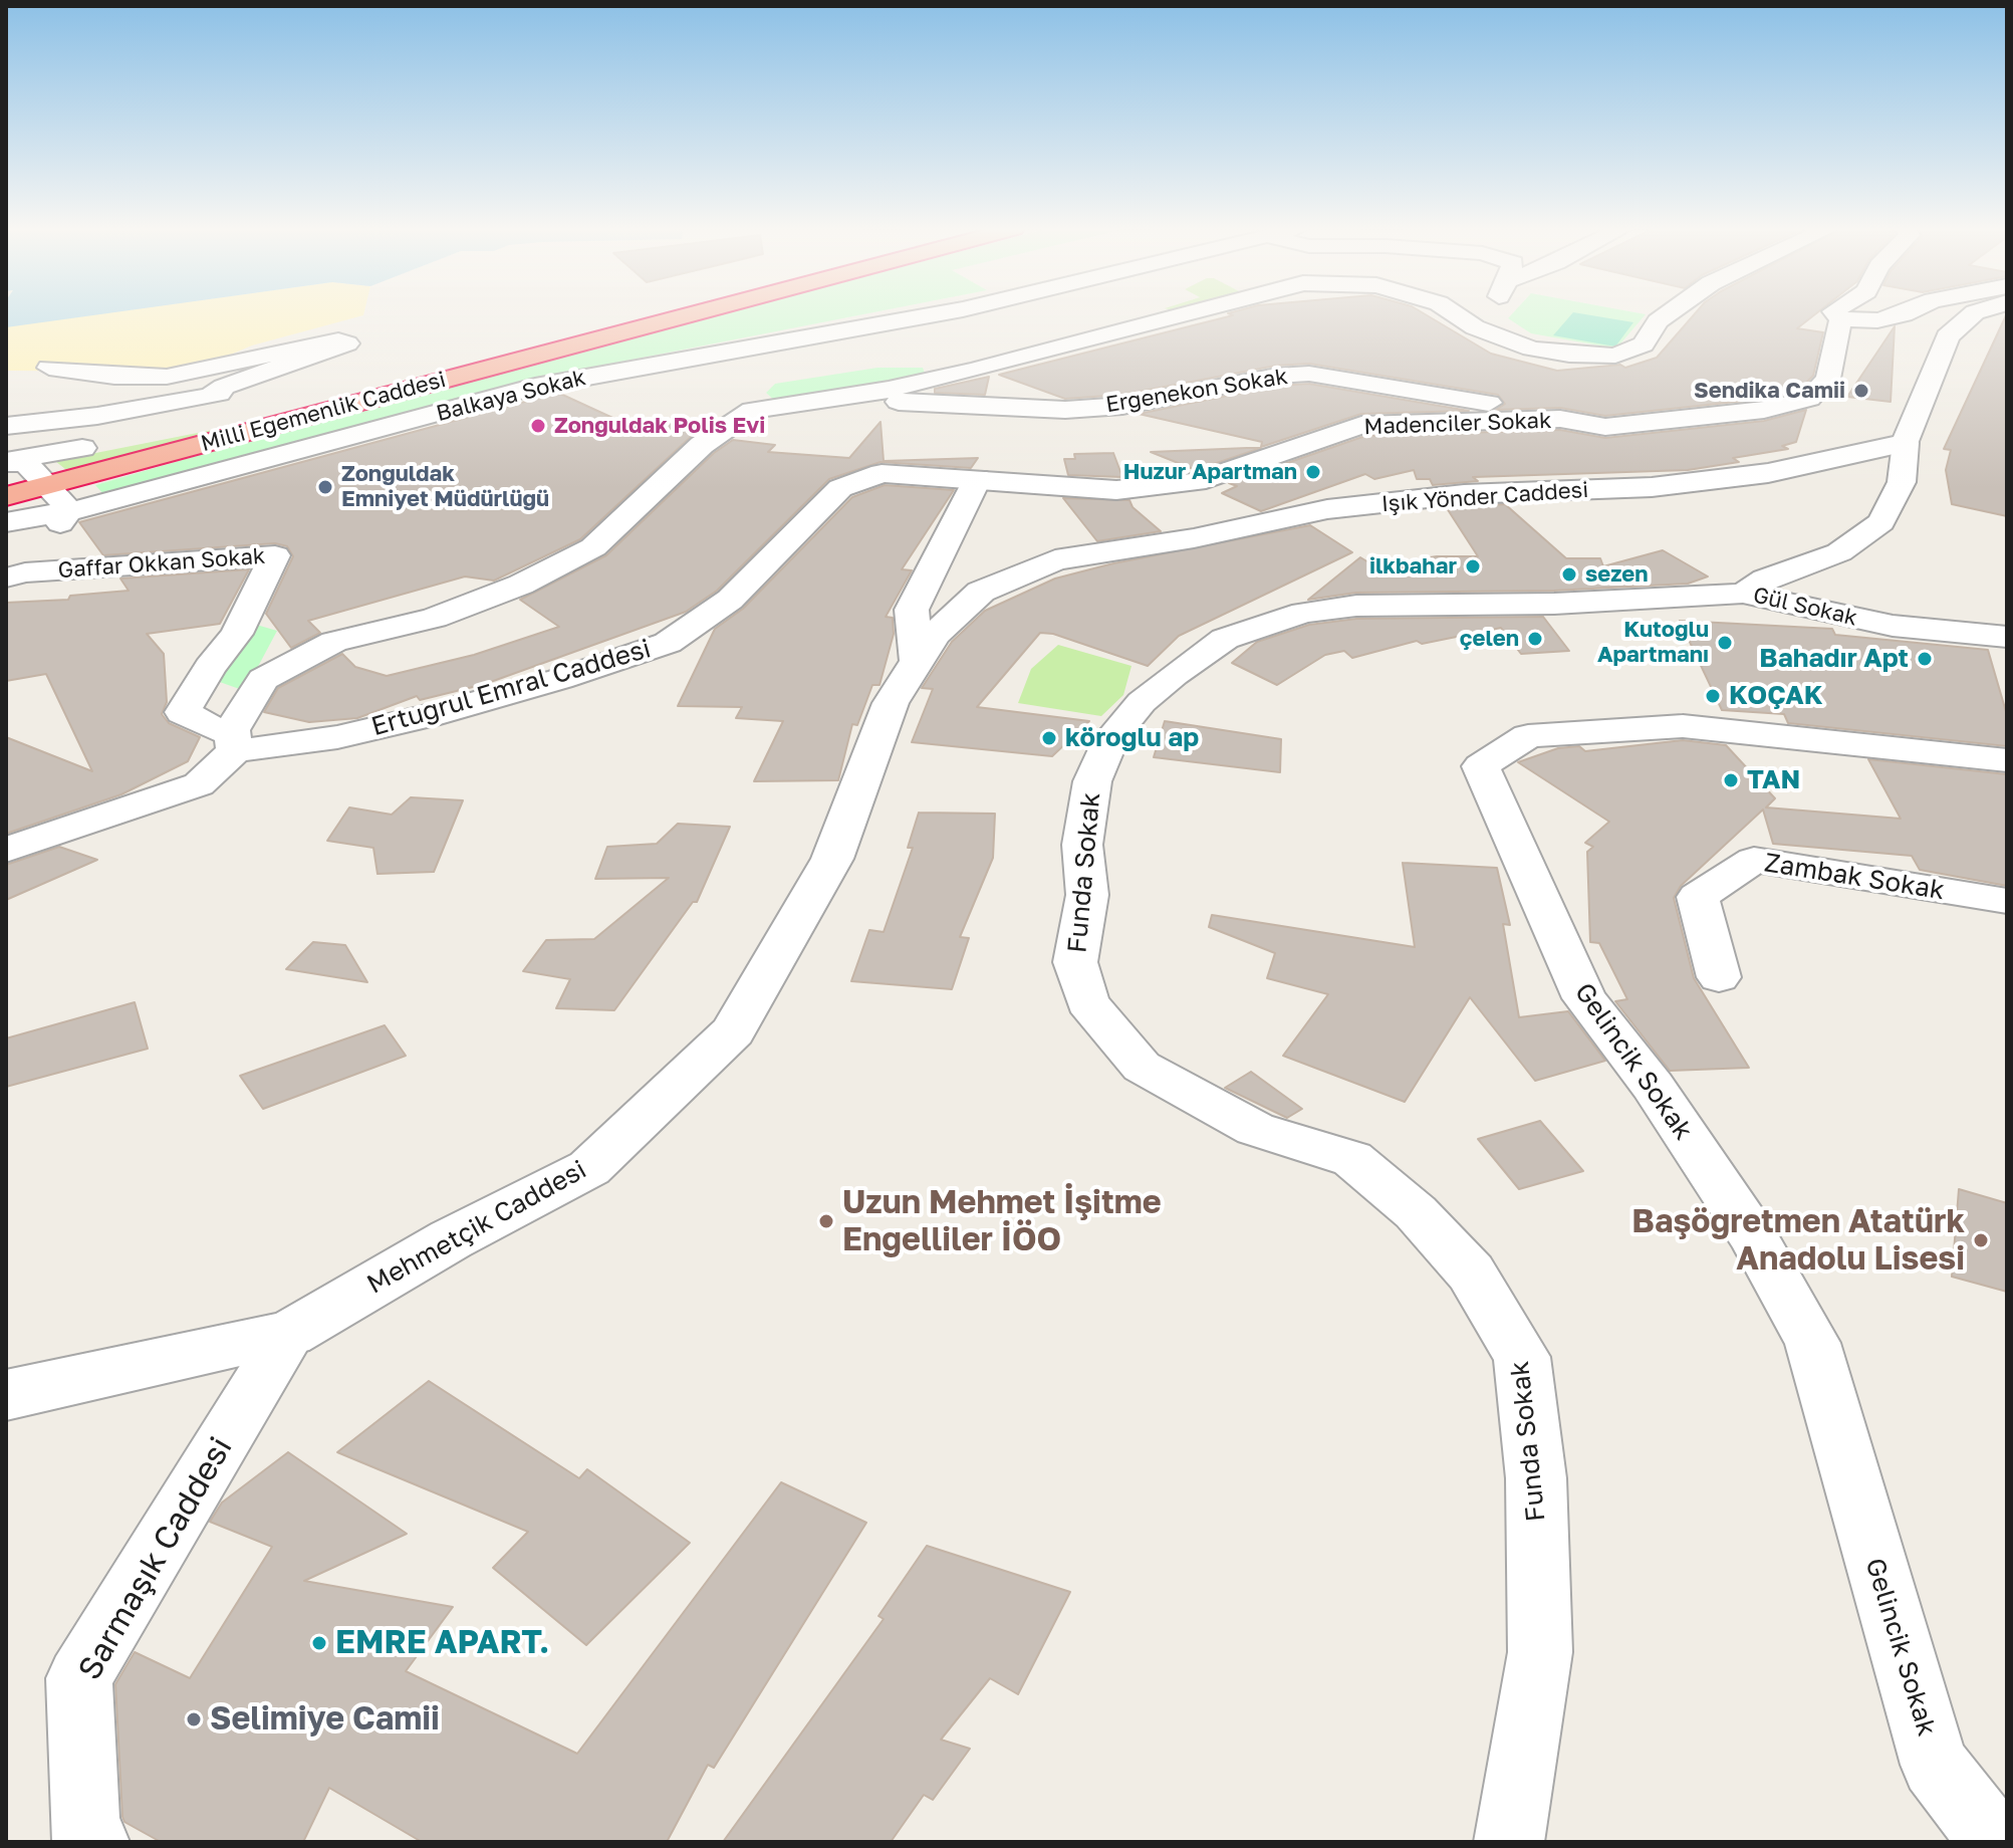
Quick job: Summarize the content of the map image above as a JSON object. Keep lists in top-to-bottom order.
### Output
{
  "streets": {
    "highway": ["Milli Egemenlik Caddesi"],
    "street": [
      "Ergenekon Sokak",
      "Balkaya Sokak",
      "Madenciler Sokak",
      "Işık Yönder Caddesi",
      "Gaffar Okkan Sokak",
      "Gül Sokak",
      "Ertuğrul Emral Caddesi",
      "Funda Sokak",
      "Zambak Sokak",
      "Gelincik Sokak",
      "Mehmetçik Caddesi",
      "Sarmaşık Caddesi"
    ]
  },
  "crossings": [
    ["Ergenekon Sokak", "Madenciler Sokak"],
    ["Madenciler Sokak", "Ertuğrul Emral Caddesi"],
    ["Işık Yönder Caddesi", "Gül Sokak"],
    ["Işık Yönder Caddesi", "Mehmetçik Caddesi"],
    ["Gaffar Okkan Sokak", "Ertuğrul Emral Caddesi"],
    ["Gül Sokak", "Funda Sokak"],
    ["Mehmetçik Caddesi", "Sarmaşık Caddesi"]
  ],
  "places": [
    "Sendika Camii",
    "Zonguldak Polis Evi",
    "Huzur Apartman",
    "Zonguldak Emniyet Müdürlüğü",
    "ilkbahar",
    "sezen",
    "çelen",
    "Kutoğlu Apartmanı",
    "Bahadır Apt",
    "KOÇAK",
    "köroğlu ap",
    "TAN",
    "Uzun Mehmet İşitme Engelliler İÖO",
    "Başögretmen Atatürk Anadolu Lisesi",
    "EMRE APART.",
    "Selimiye Camii"
  ]
}
